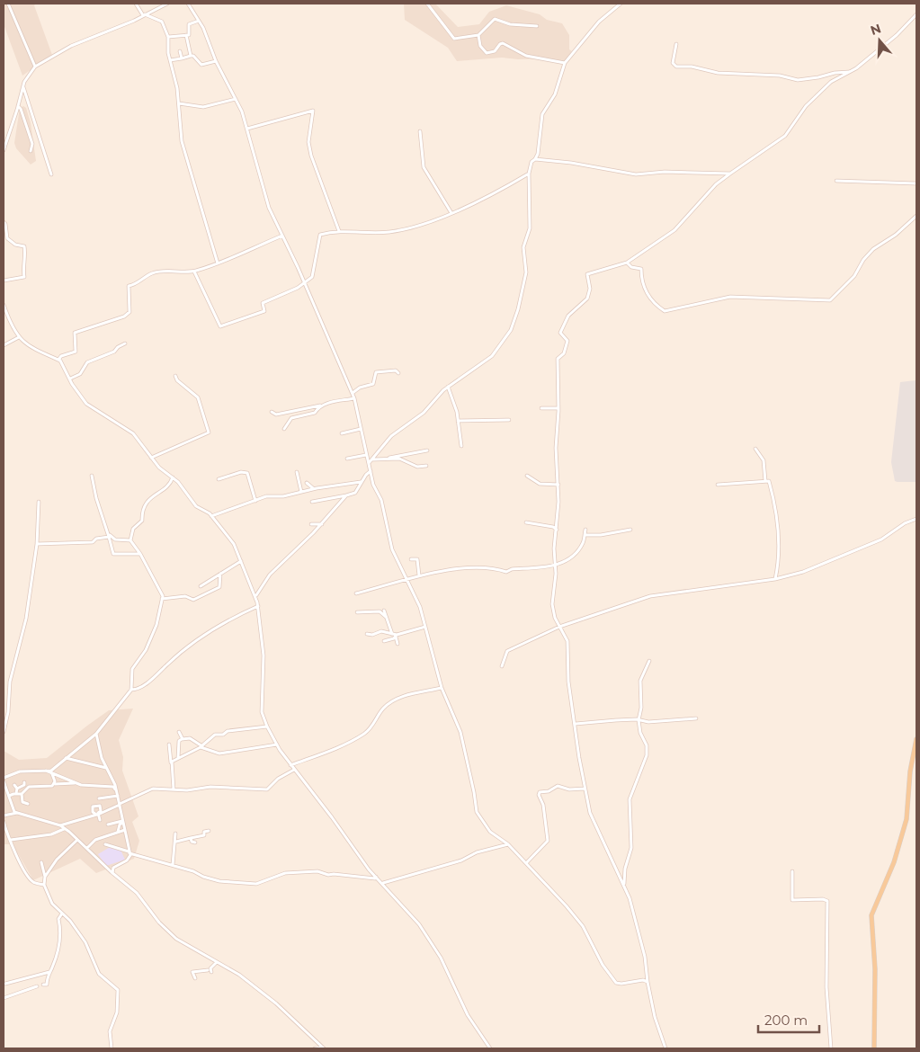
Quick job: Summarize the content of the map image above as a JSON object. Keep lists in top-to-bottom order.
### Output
{
  "scale_bar": "200 m",
  "north": "top"
}
